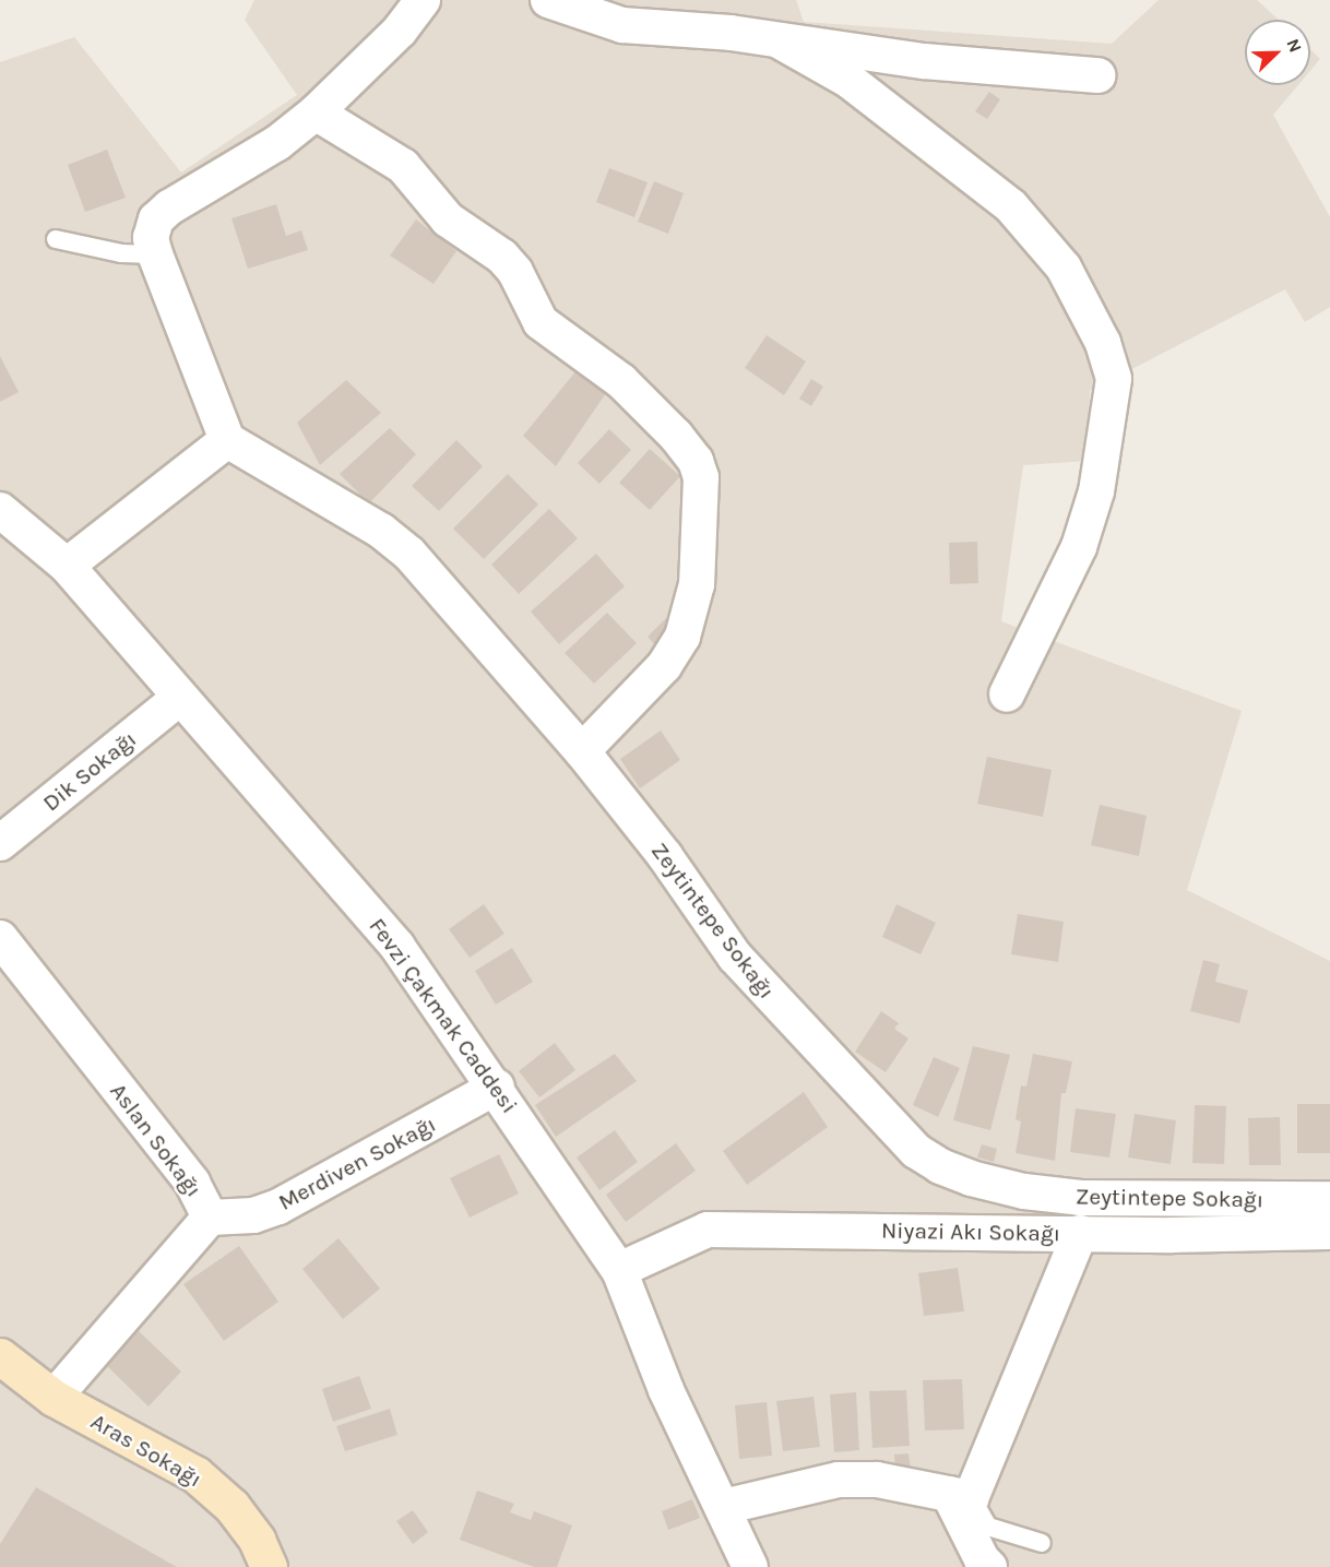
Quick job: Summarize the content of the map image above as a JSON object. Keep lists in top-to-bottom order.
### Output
{
  "streets": {
    "main road": ["Aras Sokağı"],
    "street": [
      "Dik Sokağı",
      "Zeytintepe Sokağı",
      "Fevzi Çakmak Caddesi",
      "Aslan Sokağı",
      "Merdiven Sokağı",
      "Niyazi Akı Sokağı"
    ]
  },
  "crossings": [
    ["Dik Sokağı", "Fevzi Çakmak Caddesi"],
    ["Fevzi Çakmak Caddesi", "Merdiven Sokağı"],
    ["Fevzi Çakmak Caddesi", "Niyazi Akı Sokağı"],
    ["Aslan Sokağı", "Merdiven Sokağı"],
    ["Aslan Sokağı", "Aras Sokağı"]
  ],
  "north": "top right"
}
